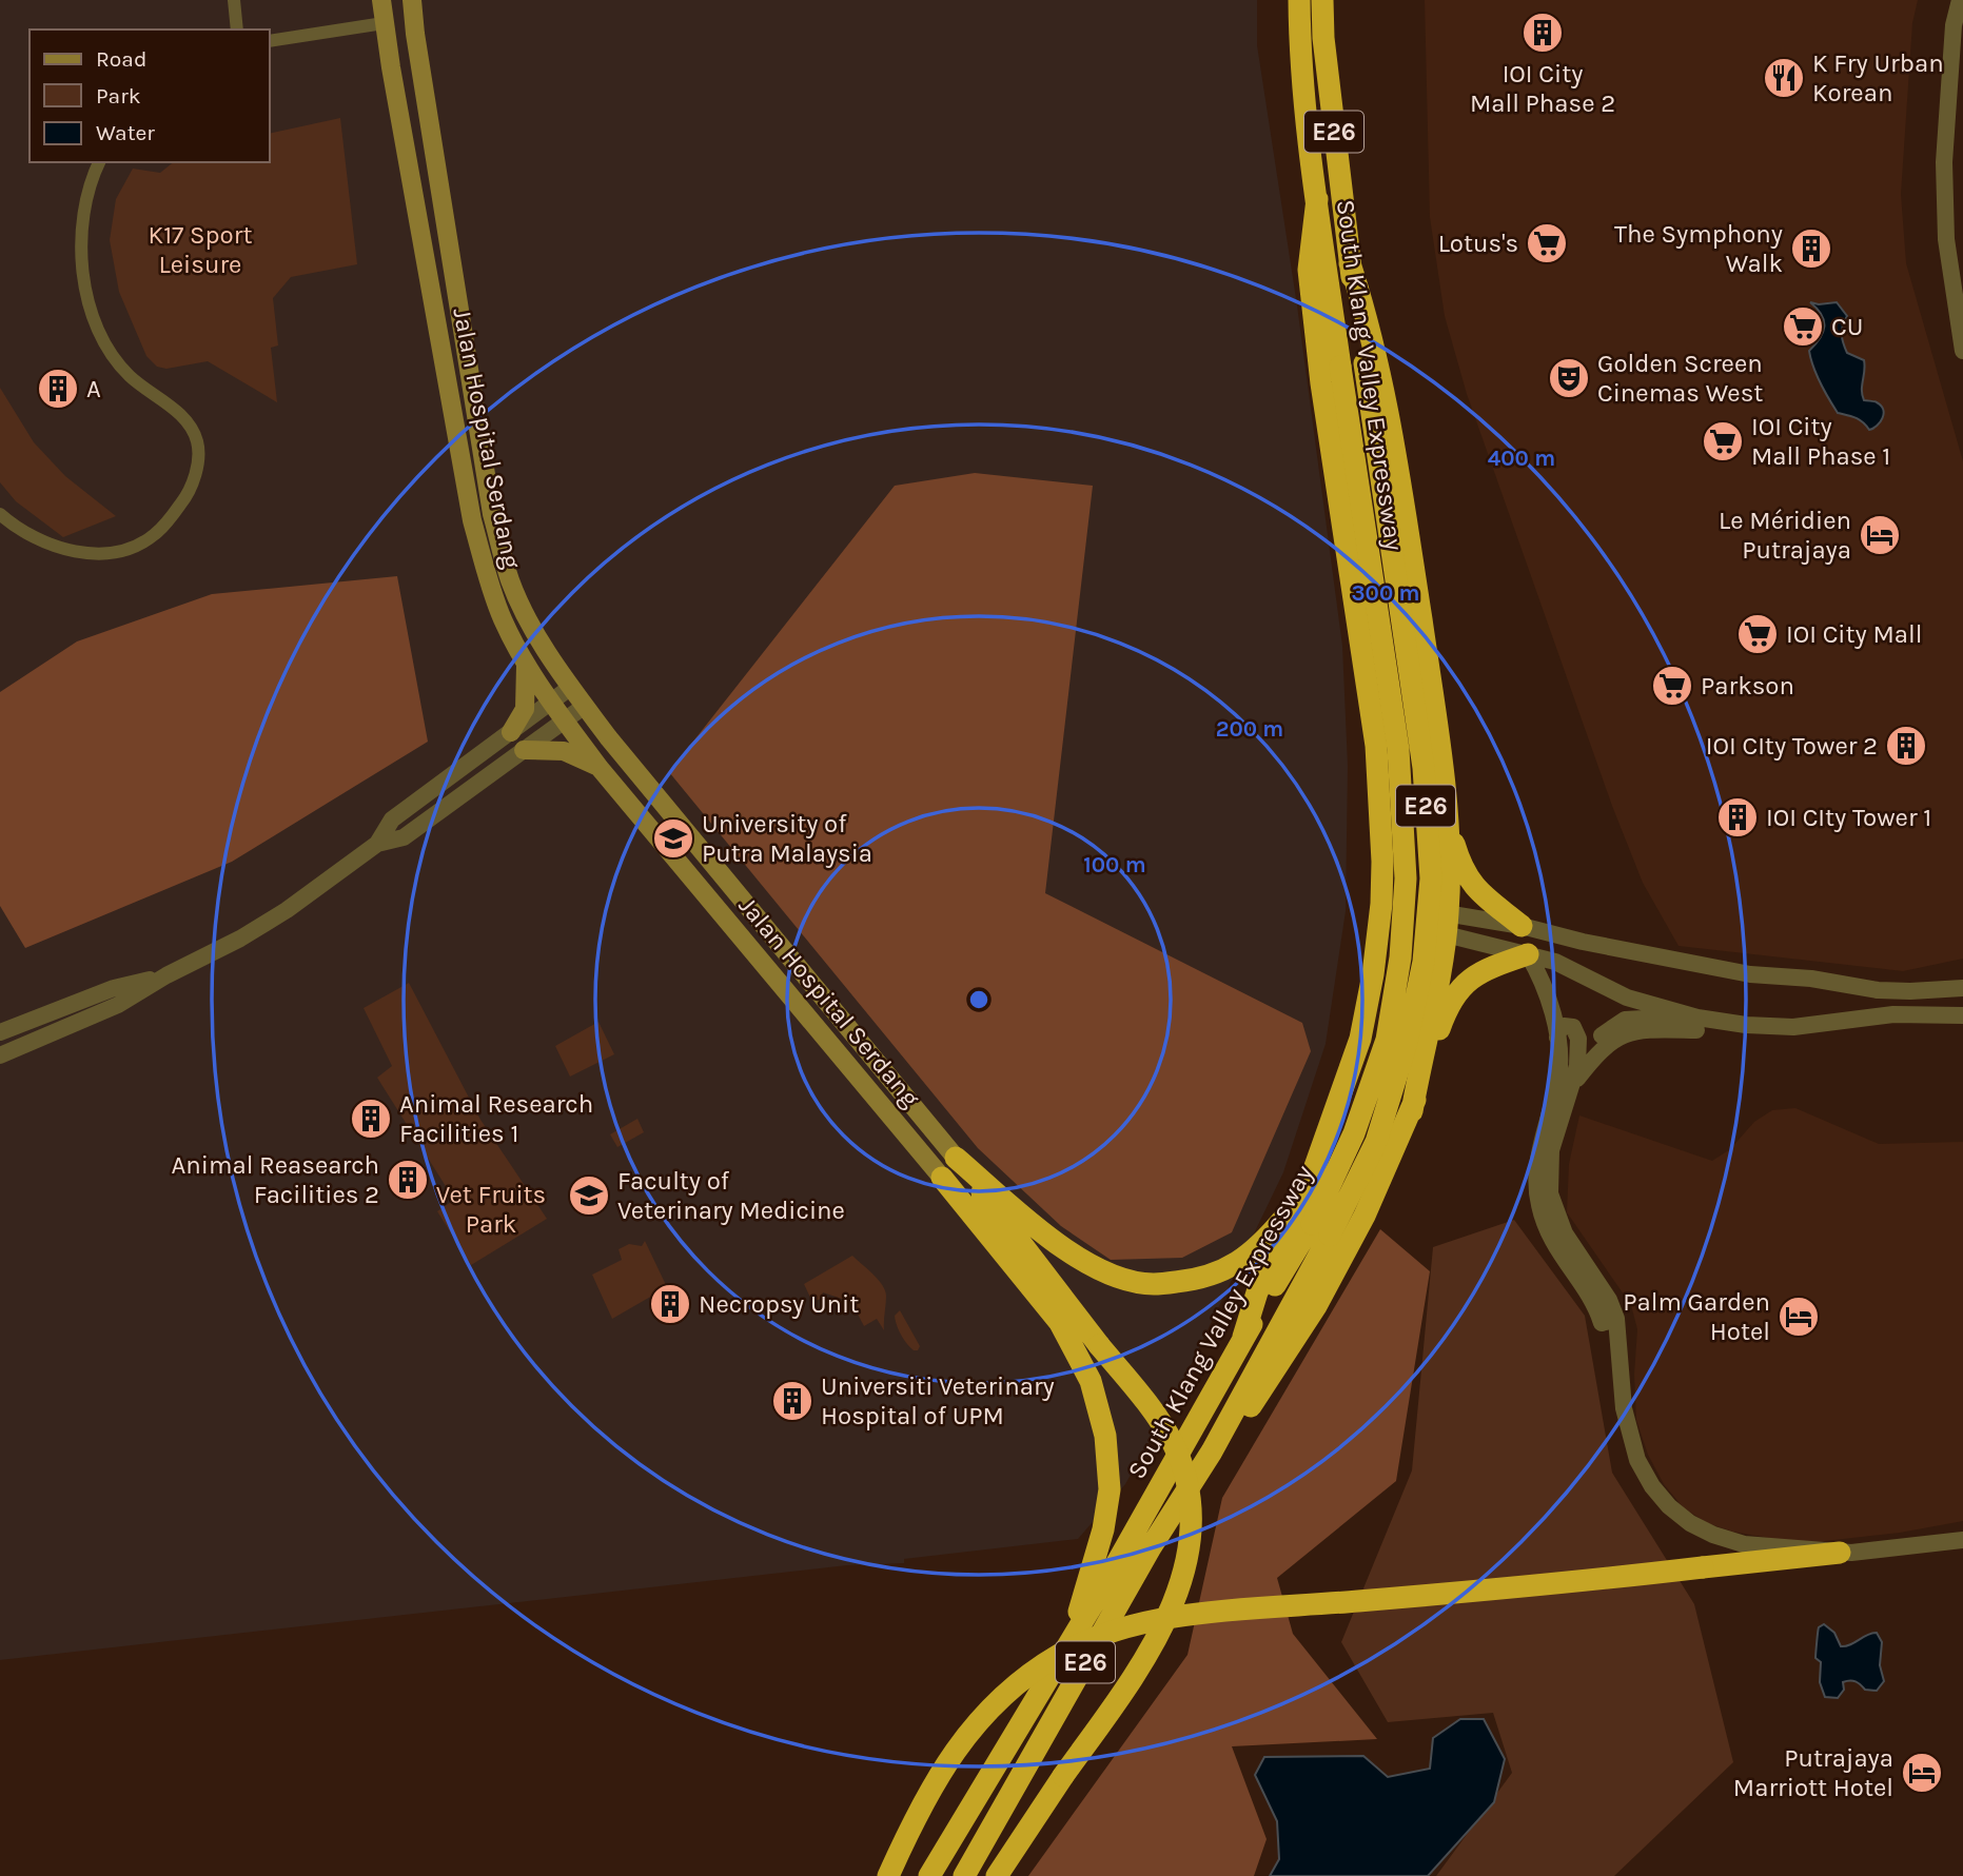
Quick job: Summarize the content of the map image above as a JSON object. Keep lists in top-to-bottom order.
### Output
{
  "streets": {
    "highway": ["E26", "South Klang Valley Expressway"],
    "main road": ["Jalan Hospital Serdang"]
  },
  "parks": ["K17 Sport Leisure", "Vet Fruits Park"],
  "places": {
    "building": [
      "IOI City Mall Phase 2",
      "The Symphony Walk",
      "A",
      "IOI CIty Tower 2",
      "IOI CIty Tower 1",
      "Animal Research Facilities 1",
      "Animal Reasearch Facilities 2",
      "Necropsy Unit",
      "Universiti Veterinary Hospital of UPM"
    ],
    "restaurant": ["K Fry Urban Korean"],
    "supermarket": [
      "Lotus's",
      "CU",
      "IOI City Mall Phase 1",
      "IOI City Mall",
      "Parkson"
    ],
    "theatre": ["Golden Screen Cinemas West"],
    "hotel": ["Le Méridien Putrajaya", "Palm Garden Hotel", "Putrajaya Marriott Hotel"],
    "school or university": ["University of Putra Malaysia", "Faculty of Veterinary Medicine"]
  },
  "legend": ["Road", "Park", "Water"],
  "rings": [
    "400 m",
    "300 m",
    "200 m",
    "100 m"
  ]
}
